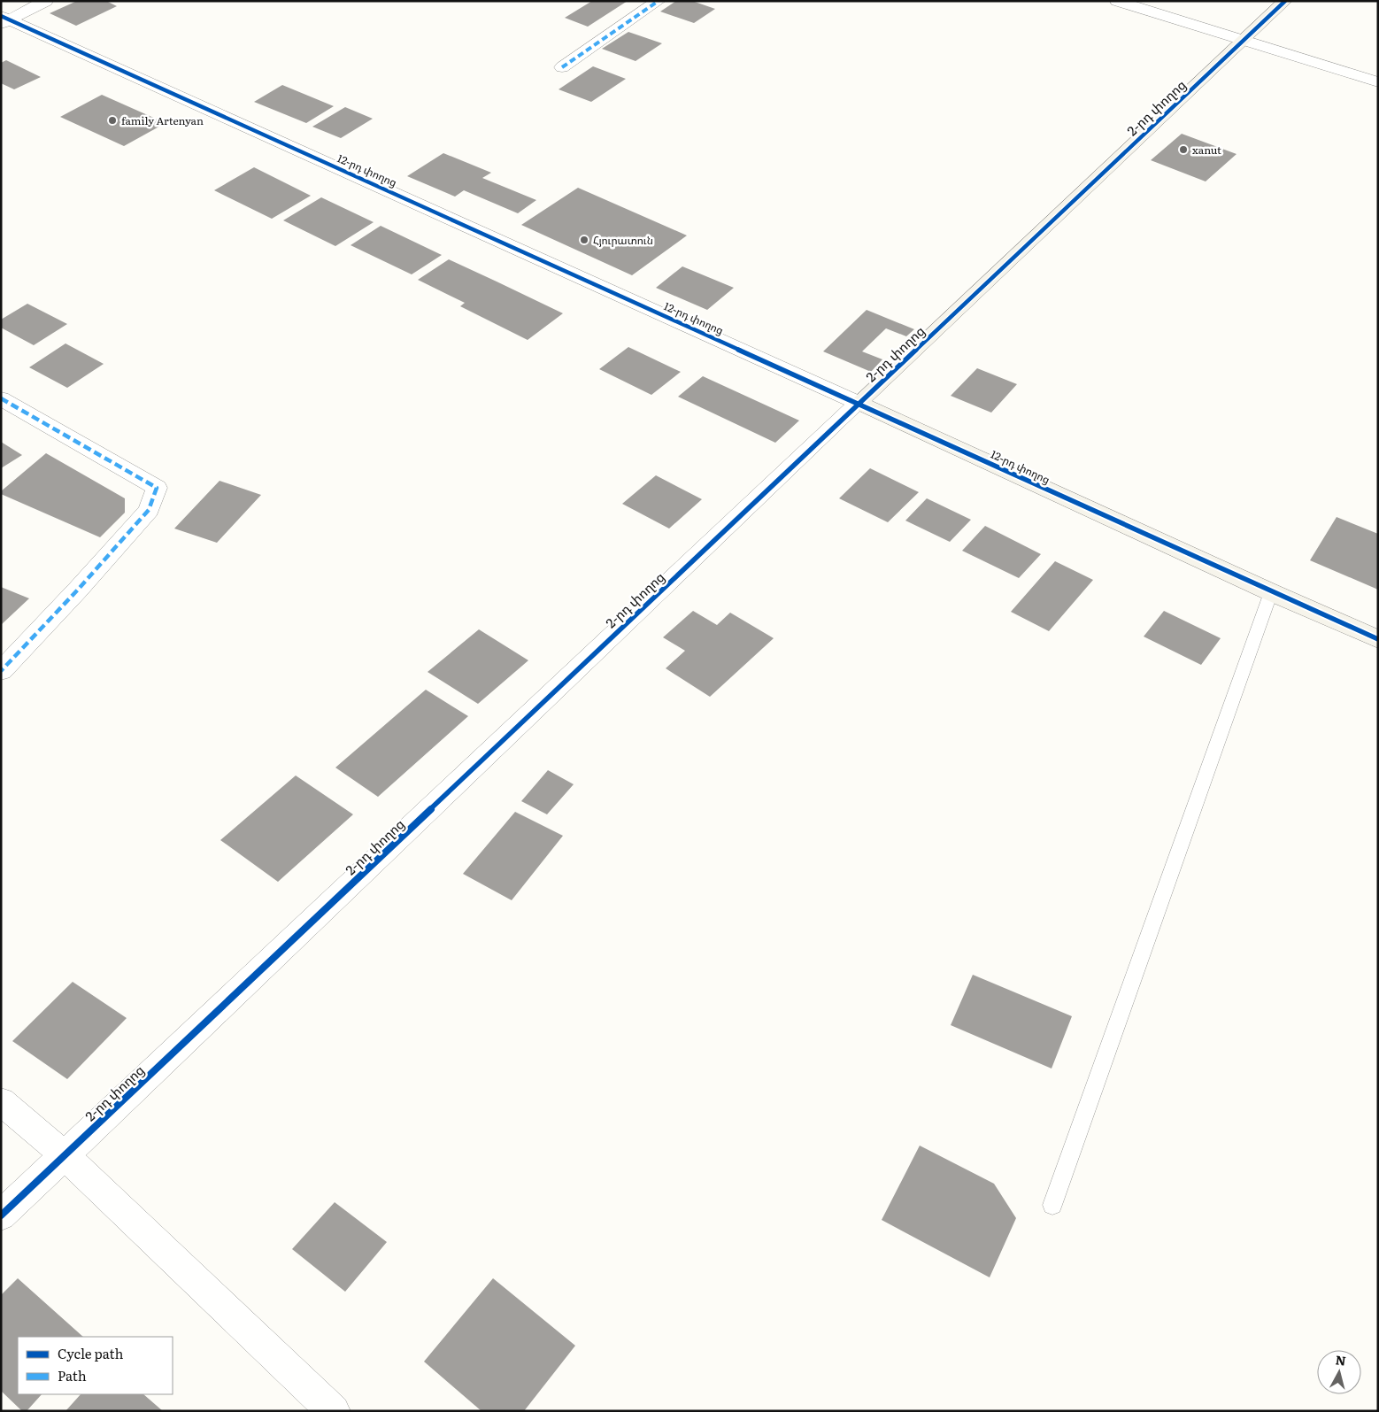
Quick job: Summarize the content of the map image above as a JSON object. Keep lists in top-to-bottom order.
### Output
{
  "streets": {
    "street": ["2-րդ փողոց", "12-րդ փողոց"]
  },
  "crossings": [
    ["2-րդ փողոց", "12-րդ փողոց"]
  ],
  "places": ["family Artenyan", "xanut", "Հյուրատուն"],
  "legend": ["Cycle path", "Path"],
  "north": "top"
}
